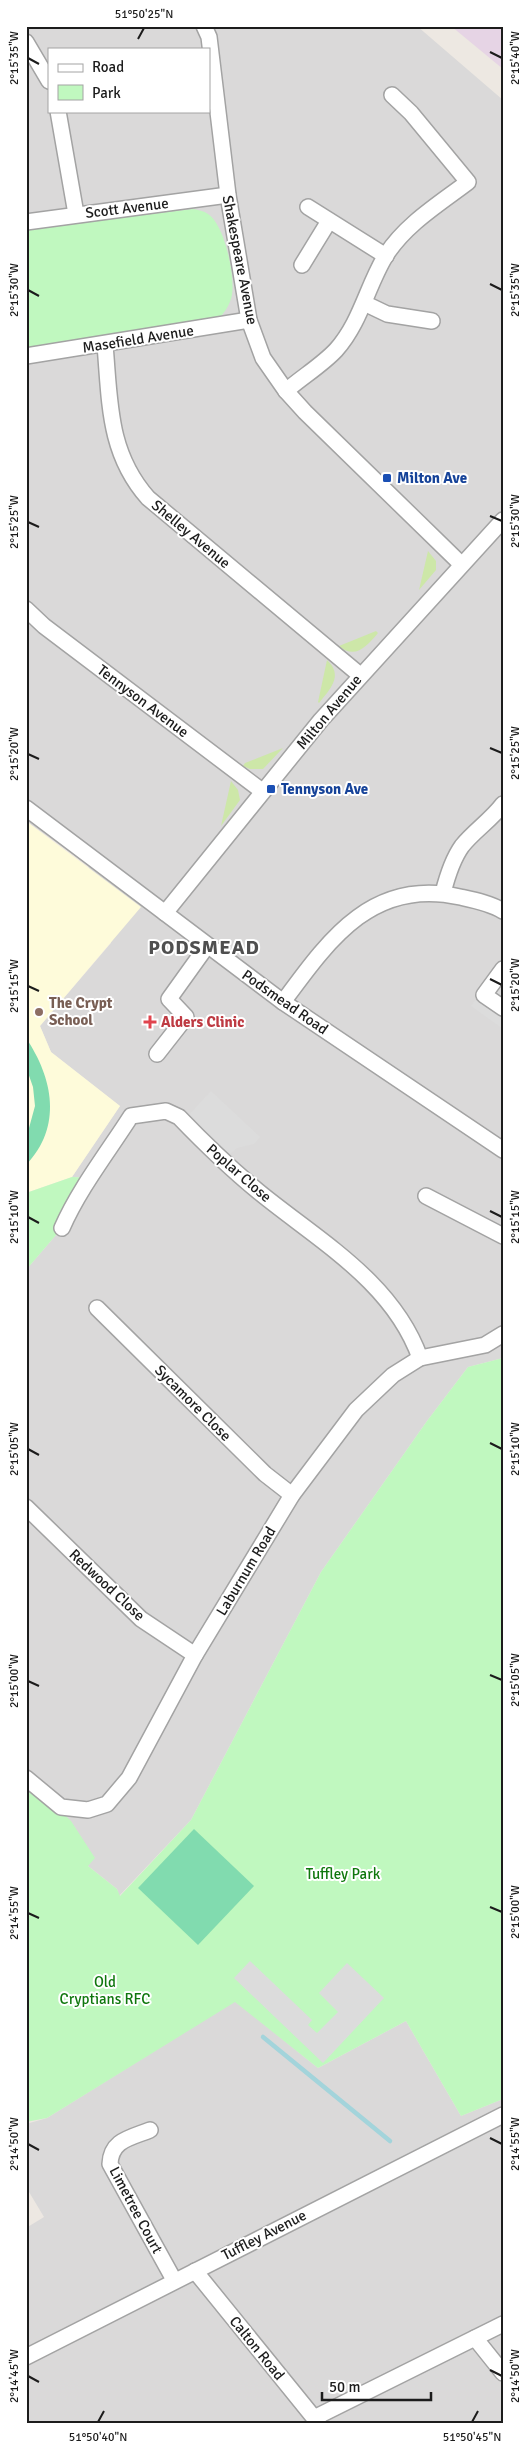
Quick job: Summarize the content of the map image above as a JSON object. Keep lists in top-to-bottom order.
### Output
{
  "streets": {
    "street": [
      "Scott Avenue",
      "Shakespeare Avenue",
      "Masefield Avenue",
      "Shelley Avenue",
      "Tennyson Avenue",
      "Milton Avenue",
      "Podsmead Road",
      "Poplar Close",
      "Sycamore Close",
      "Laburnum Road",
      "Redwood Close",
      "Limetree Court",
      "Tuffley Avenue",
      "Calton Road"
    ]
  },
  "crossings": [
    ["Scott Avenue", "Shakespeare Avenue"],
    ["Shakespeare Avenue", "Masefield Avenue"],
    ["Shakespeare Avenue", "Milton Avenue"],
    ["Masefield Avenue", "Shelley Avenue"],
    ["Shelley Avenue", "Milton Avenue"],
    ["Tennyson Avenue", "Milton Avenue"],
    ["Milton Avenue", "Podsmead Road"],
    ["Poplar Close", "Laburnum Road"],
    ["Sycamore Close", "Laburnum Road"],
    ["Laburnum Road", "Redwood Close"],
    ["Limetree Court", "Tuffley Avenue"],
    ["Tuffley Avenue", "Calton Road"]
  ],
  "districts": ["PODSMEAD"],
  "parks": ["Tuffley Park", "Old Cryptians RFC"],
  "places": {
    "transit": ["Milton Ave", "Tennyson Ave"],
    "other": ["The Crypt School"],
    "health": ["Alders Clinic"]
  },
  "legend": ["Road", "Park"],
  "scale_bar": "50 m",
  "coordinates": [
    "51°50'25\"N",
    "2°15'40\"W",
    "2°15'35\"W",
    "2°15'30\"W",
    "2°15'25\"W",
    "2°15'20\"W",
    "2°15'15\"W",
    "2°15'10\"W",
    "2°15'05\"W",
    "2°15'00\"W",
    "2°14'55\"W",
    "2°14'50\"W",
    "2°14'45\"W",
    "51°50'40\"N",
    "51°50'45\"N"
  ]
}
